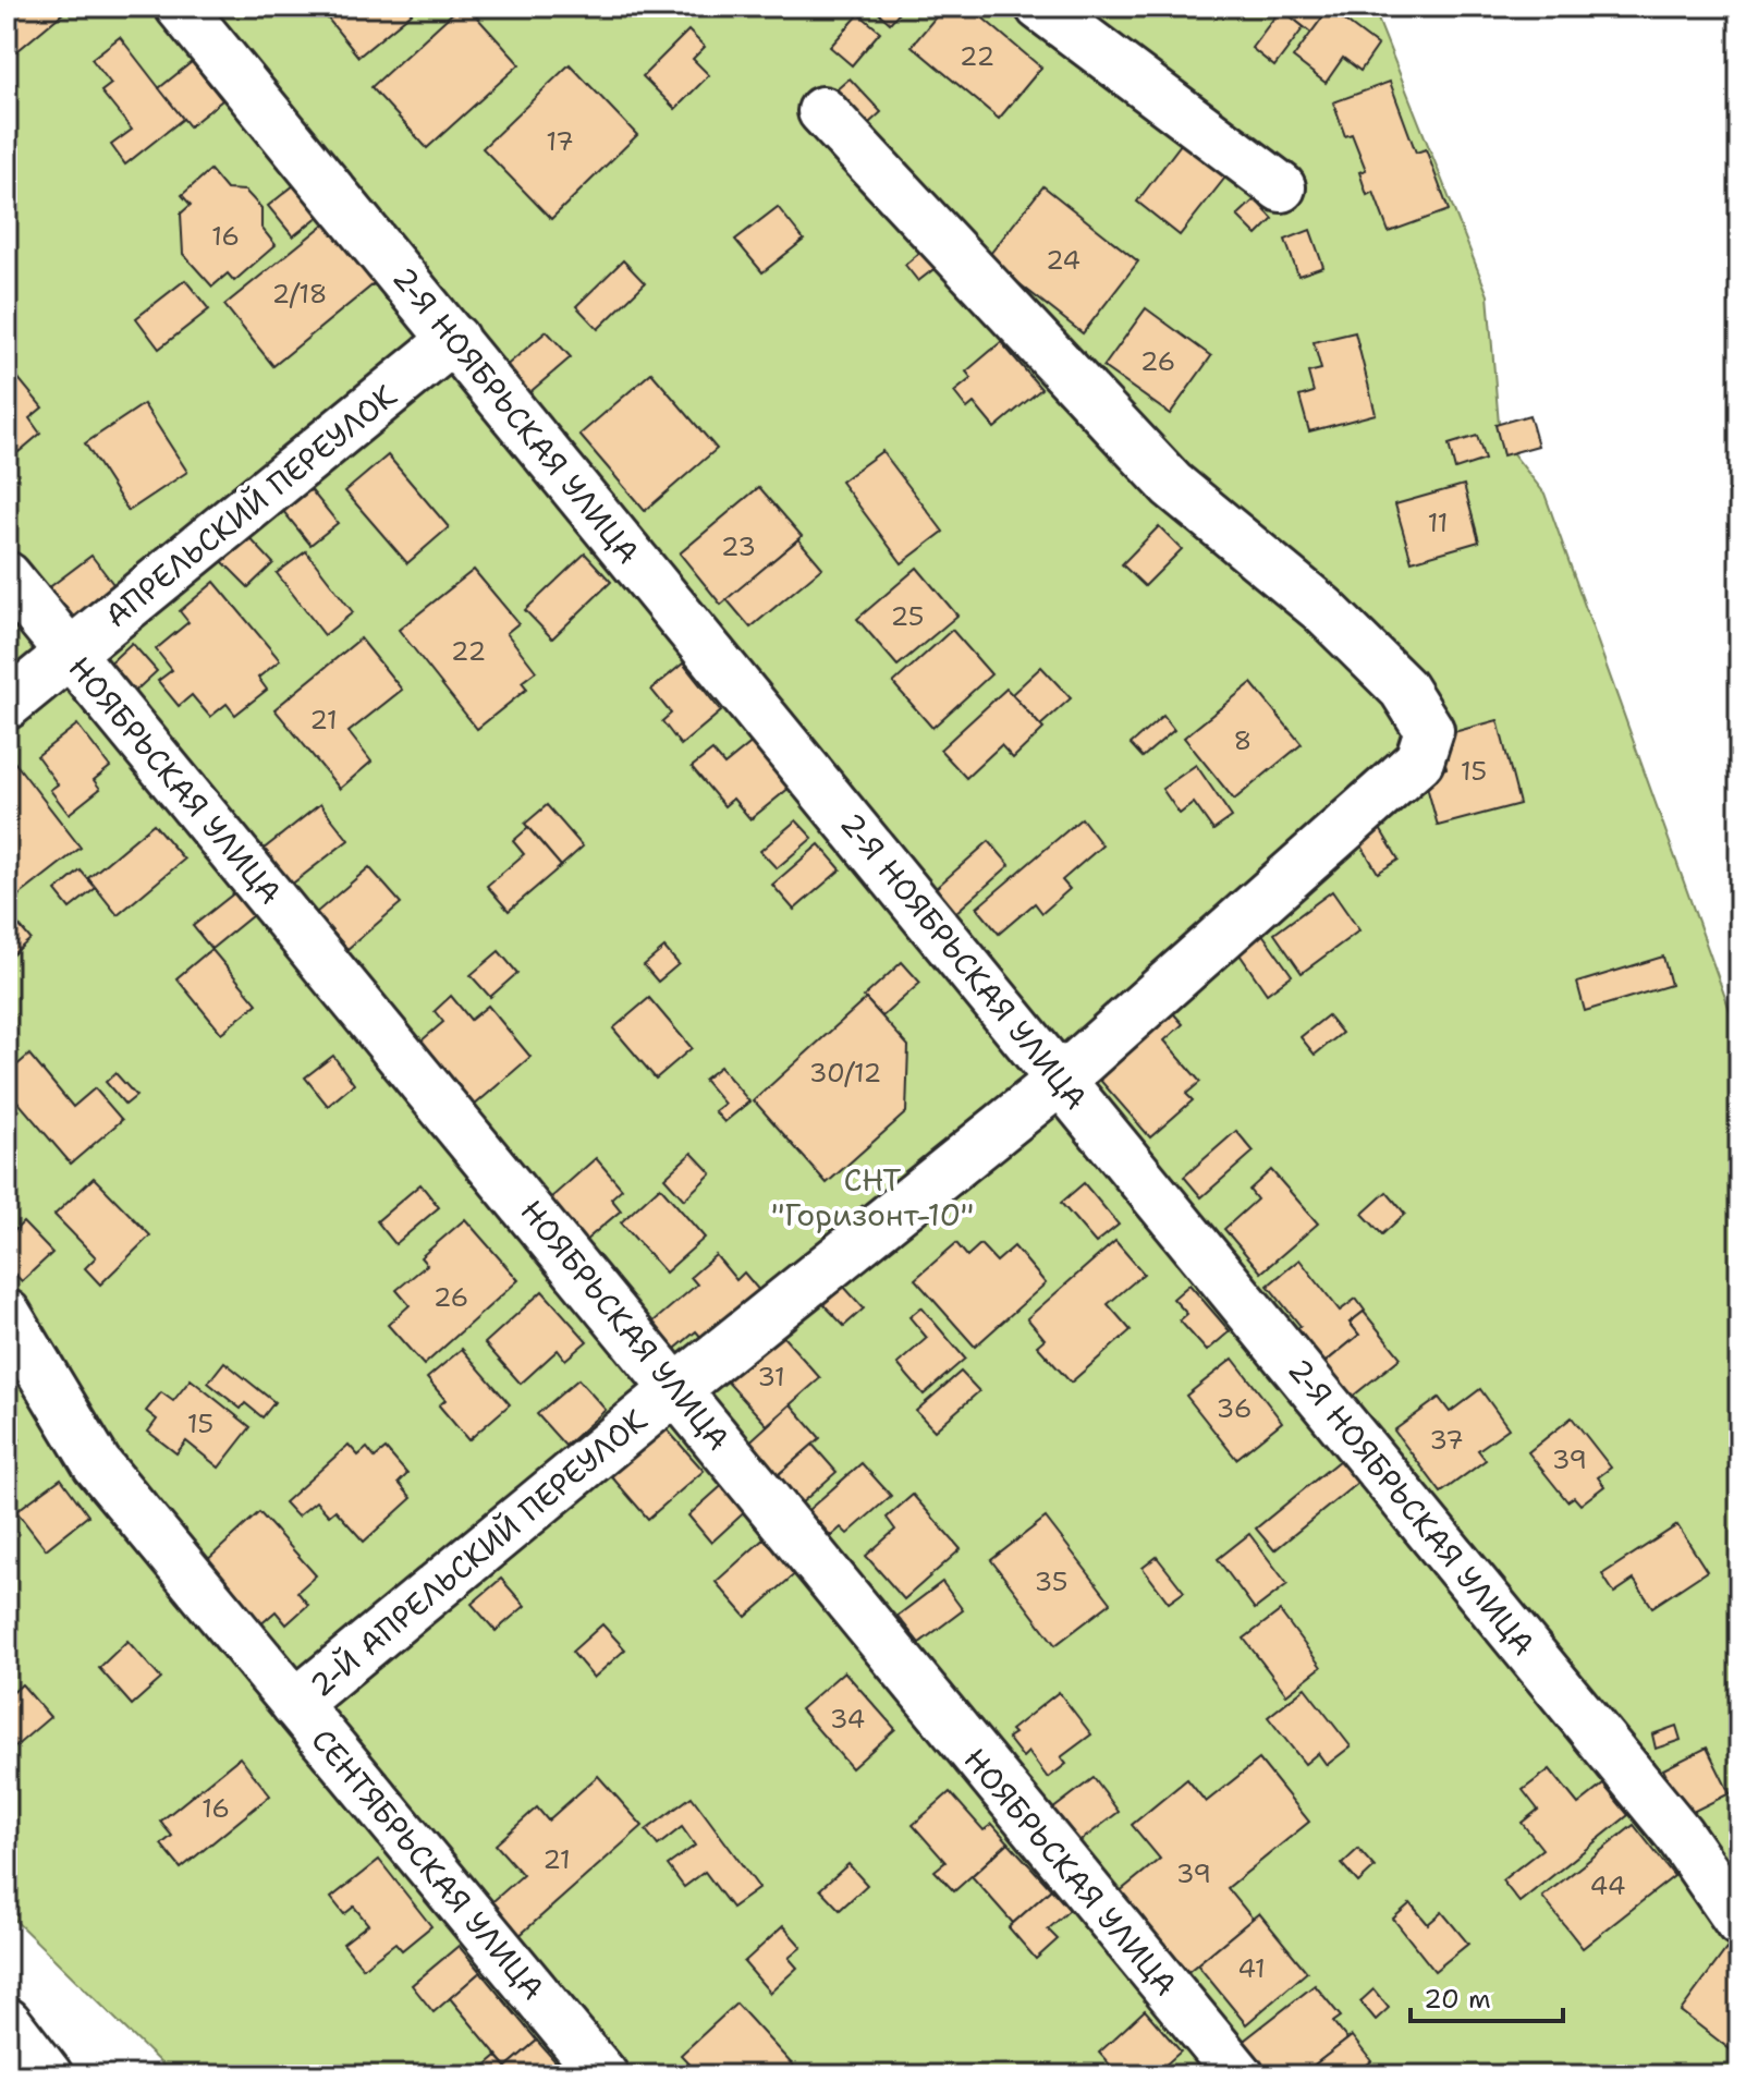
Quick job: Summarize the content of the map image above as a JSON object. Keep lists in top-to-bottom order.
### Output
{
  "streets": {
    "street": [
      "2-Я НОЯБРЬСКАЯ УЛИЦА",
      "АПРЕЛЬСКИЙ ПЕРЕУЛОК",
      "НОЯБРЬСКАЯ УЛИЦА",
      "2-Й АПРЕЛЬСКИЙ ПЕРЕУЛОК",
      "СЕНТЯБРЬСКАЯ УЛИЦА"
    ]
  },
  "crossings": [
    ["2-Я НОЯБРЬСКАЯ УЛИЦА", "АПРЕЛЬСКИЙ ПЕРЕУЛОК"],
    ["2-Я НОЯБРЬСКАЯ УЛИЦА", "2-Й АПРЕЛЬСКИЙ ПЕРЕУЛОК"],
    ["АПРЕЛЬСКИЙ ПЕРЕУЛОК", "НОЯБРЬСКАЯ УЛИЦА"],
    ["НОЯБРЬСКАЯ УЛИЦА", "2-Й АПРЕЛЬСКИЙ ПЕРЕУЛОК"],
    ["2-Й АПРЕЛЬСКИЙ ПЕРЕУЛОК", "СЕНТЯБРЬСКАЯ УЛИЦА"]
  ],
  "parks": ["СНТ \"Горизонт-10\""],
  "house_numbers": [
    "22",
    "17",
    "16",
    "24",
    "2/18",
    "26",
    "11",
    "23",
    "25",
    "22",
    "21",
    "8",
    "15",
    "30/12",
    "26",
    "31",
    "36",
    "15",
    "37",
    "39",
    "35",
    "34",
    "16",
    "21",
    "39",
    "44",
    "41"
  ],
  "scale_bar": "20 m"
}
